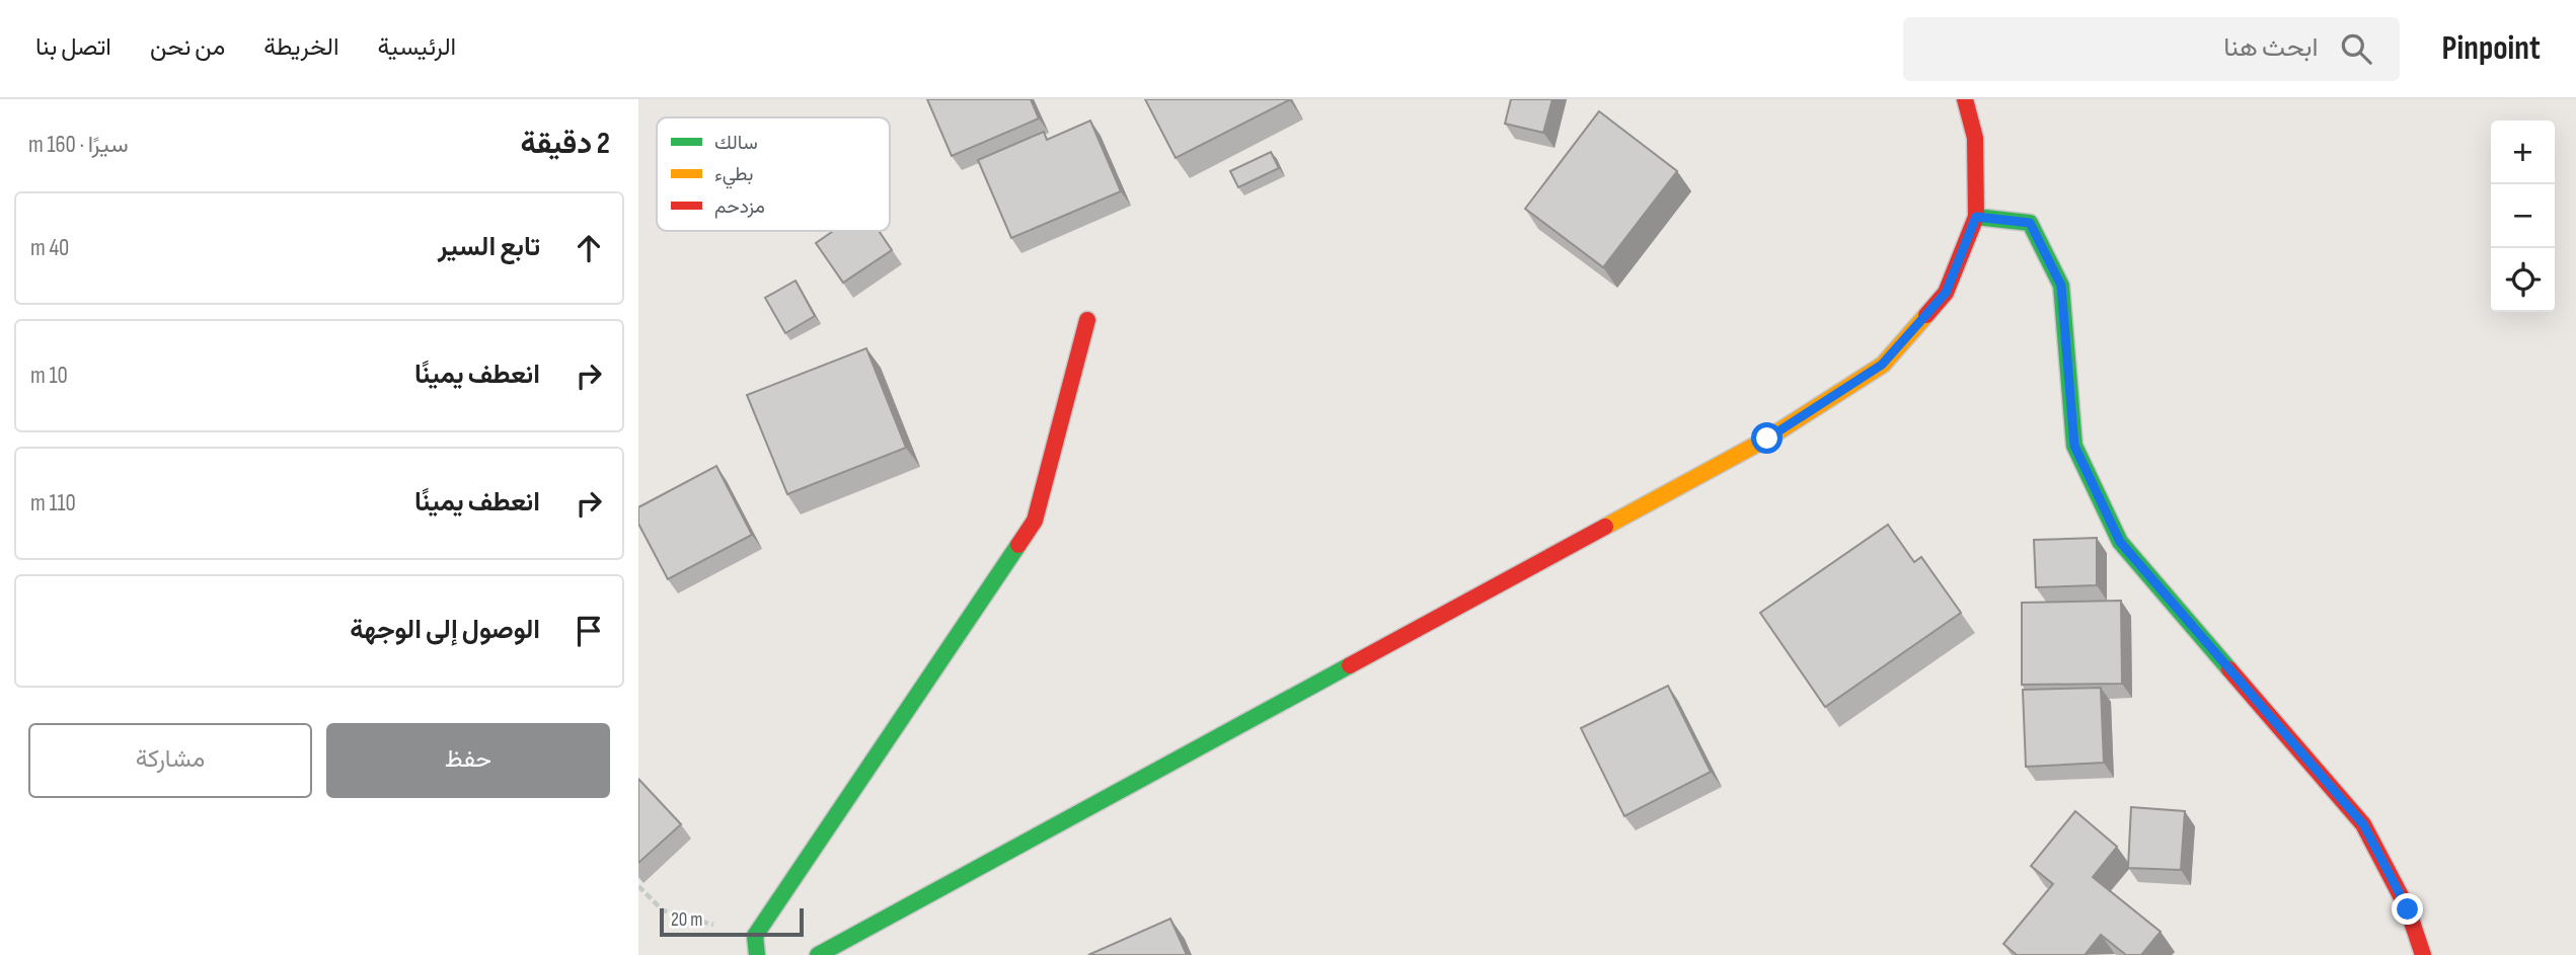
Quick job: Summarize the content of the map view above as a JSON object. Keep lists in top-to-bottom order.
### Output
{
  "legend": ["سالك", "بطيء", "مزدحم"],
  "scale_bar": "20 m",
  "page": {
    "header": "Pinpoint",
    "search": "ابحث هنا",
    "nav": [
      "الرئيسية",
      "الخريطة",
      "من نحن",
      "اتصل بنا"
    ],
    "heading": ["2 دقيقة", "سيرًا · 160 m"],
    "map_buttons": ["+", "−"],
    "list": [
      ["تابع السير", "40 m"],
      ["انعطف يمينًا", "10 m"],
      ["انعطف يمينًا", "110 m"],
      "الوصول إلى الوجهة"
    ],
    "buttons": ["حفظ", "مشاركة"],
    "scale": "20 m"
  }
}
